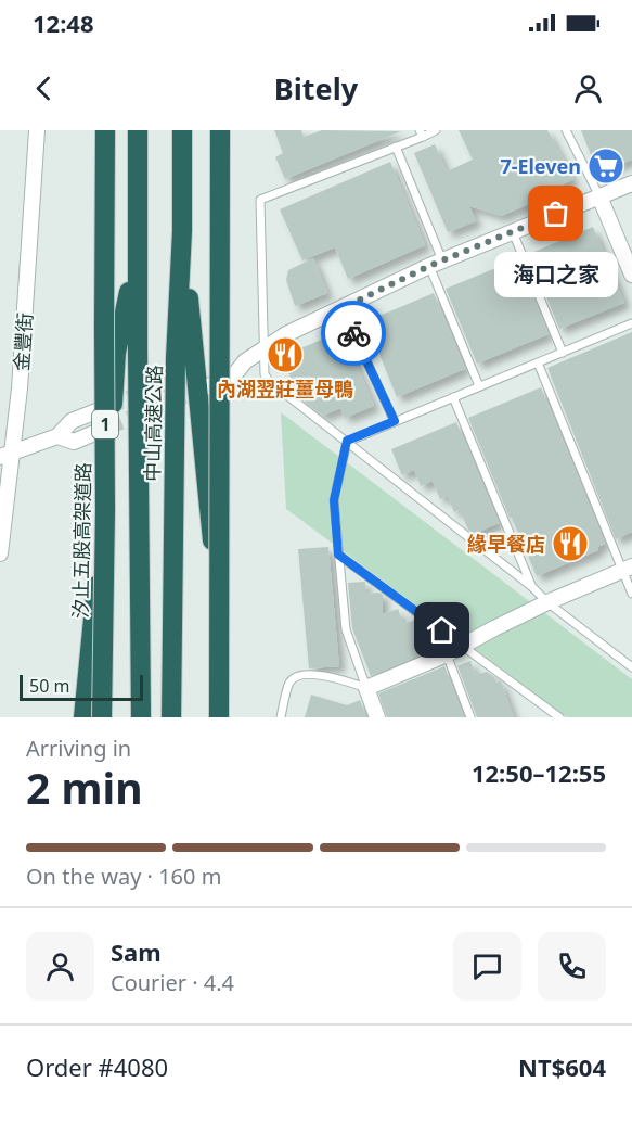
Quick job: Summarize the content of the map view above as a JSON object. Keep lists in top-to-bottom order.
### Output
{
  "streets": {
    "highway": ["中山高速公路", "1", "汐止五股高架道路"],
    "street": ["金豐街"]
  },
  "places": {
    "supermarket": ["7-Eleven"],
    "other": ["海口之家"],
    "restaurant": ["內湖翌莊薑母鴨", "緣早餐店"]
  },
  "scale_bar": "50 m",
  "page": {
    "status": "12:48",
    "header": "Bitely",
    "bubble": "海口之家",
    "scale": "50 m",
    "heading": ["2 min", "Arriving in", "12:50–12:55"],
    "panel": [
      "Sam",
      "Courier · 4.4",
      "Order #4080",
      "NT$604"
    ],
    "bar": "On the way · 160 m"
  }
}
